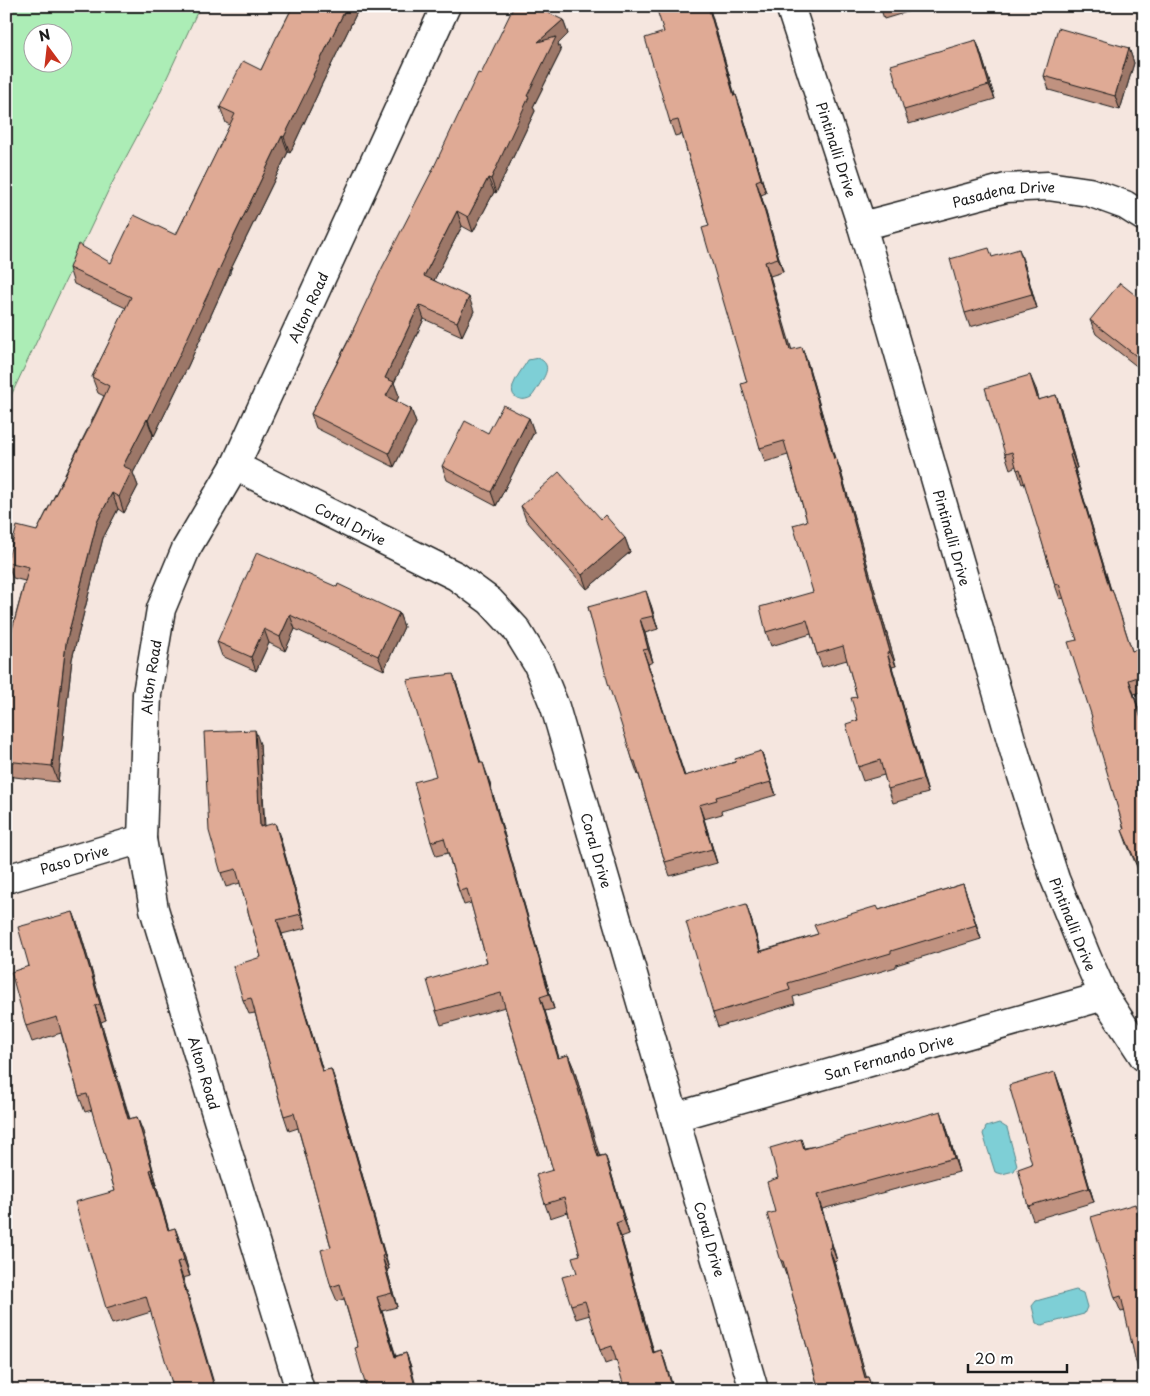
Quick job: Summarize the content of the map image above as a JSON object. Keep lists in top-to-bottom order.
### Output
{
  "streets": {
    "street": [
      "Pintinalli Drive",
      "Pasadena Drive",
      "Alton Road",
      "Coral Drive",
      "Paso Drive",
      "San Fernando Drive"
    ]
  },
  "crossings": [
    ["Pintinalli Drive", "Pasadena Drive"],
    ["Pintinalli Drive", "San Fernando Drive"],
    ["Alton Road", "Coral Drive"],
    ["Alton Road", "Paso Drive"],
    ["Coral Drive", "San Fernando Drive"]
  ],
  "scale_bar": "20 m",
  "north": "top"
}
